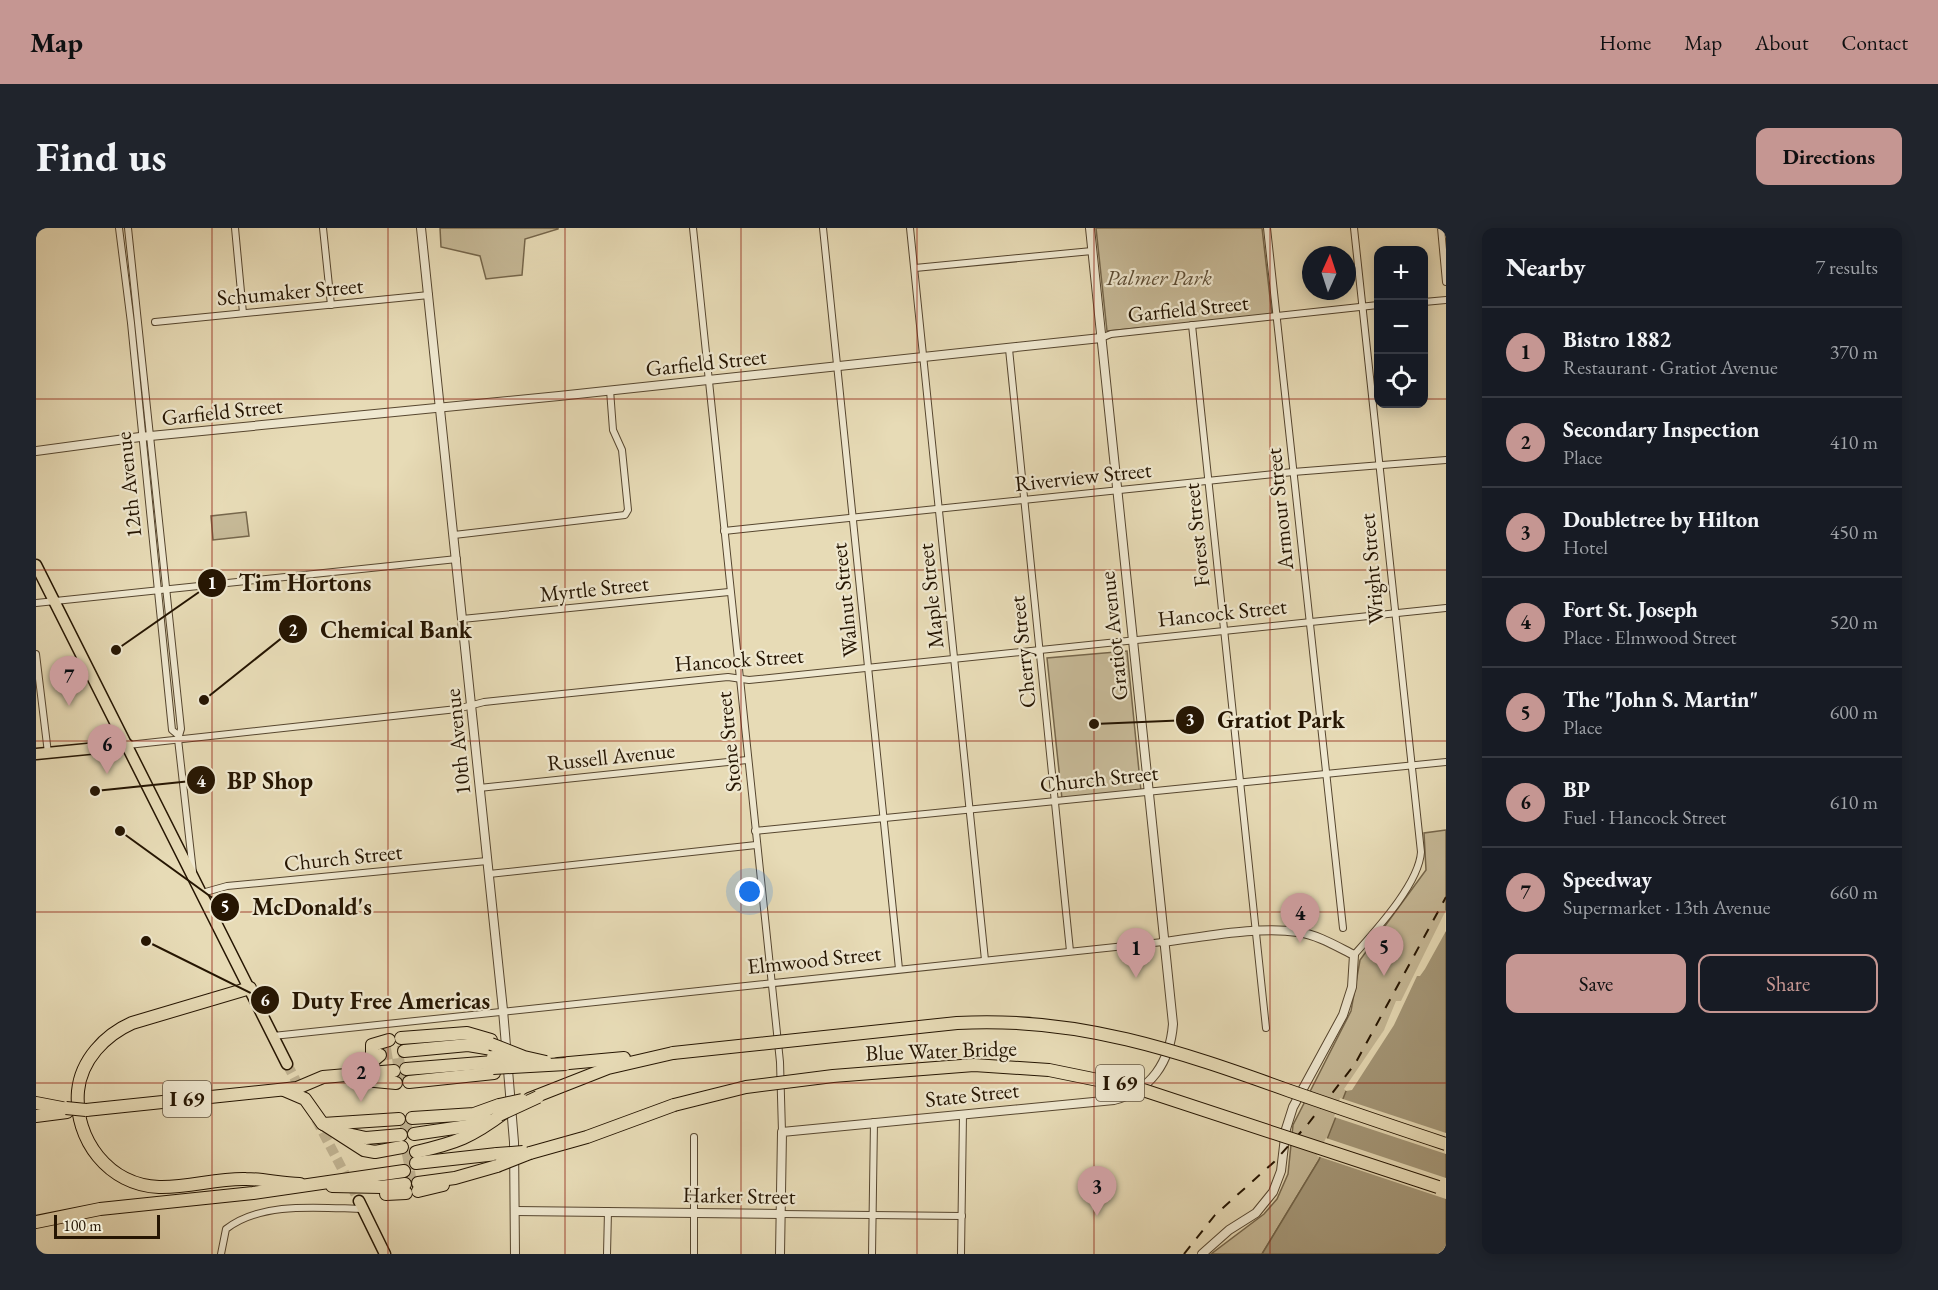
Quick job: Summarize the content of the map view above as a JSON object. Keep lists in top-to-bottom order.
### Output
{
  "streets": {
    "highway": ["Blue Water Bridge", "I 69"],
    "main road": ["Hancock Street"],
    "street": [
      "Schumaker Street",
      "Garfield Street",
      "Riverview Street",
      "12th Avenue",
      "Armour Street",
      "Forest Street",
      "Wright Street",
      "Myrtle Street",
      "Maple Street",
      "Walnut Street",
      "Gratiot Avenue",
      "Cherry Street",
      "10th Avenue",
      "Stone Street",
      "Russell Avenue",
      "Church Street",
      "Elmwood Street",
      "State Street",
      "Harker Street"
    ]
  },
  "crossings": [
    ["Schumaker Street", "10th Avenue"],
    ["Garfield Street", "12th Avenue"],
    ["Garfield Street", "Armour Street"],
    ["Garfield Street", "Forest Street"],
    ["Garfield Street", "Wright Street"],
    ["Garfield Street", "Maple Street"],
    ["Garfield Street", "Walnut Street"],
    ["Garfield Street", "Gratiot Avenue"],
    ["Garfield Street", "Cherry Street"],
    ["Garfield Street", "10th Avenue"],
    ["Garfield Street", "Stone Street"],
    ["Riverview Street", "Armour Street"],
    ["Riverview Street", "Forest Street"],
    ["Riverview Street", "Wright Street"],
    ["Riverview Street", "Maple Street"],
    ["Riverview Street", "Walnut Street"],
    ["Riverview Street", "Gratiot Avenue"],
    ["Riverview Street", "Cherry Street"],
    ["Riverview Street", "Stone Street"],
    ["12th Avenue", "Hancock Street"],
    ["Armour Street", "Hancock Street"],
    ["Armour Street", "Church Street"],
    ["Forest Street", "Hancock Street"],
    ["Forest Street", "Church Street"],
    ["Forest Street", "Elmwood Street"],
    ["Wright Street", "Hancock Street"],
    ["Wright Street", "Church Street"],
    ["Wright Street", "Elmwood Street"],
    ["Myrtle Street", "10th Avenue"],
    ["Myrtle Street", "Stone Street"],
    ["Maple Street", "Hancock Street"],
    ["Maple Street", "Church Street"],
    ["Maple Street", "Elmwood Street"],
    ["Walnut Street", "Hancock Street"],
    ["Walnut Street", "Church Street"],
    ["Walnut Street", "Elmwood Street"],
    ["Hancock Street", "Gratiot Avenue"],
    ["Hancock Street", "Cherry Street"],
    ["Hancock Street", "10th Avenue"],
    ["Hancock Street", "Stone Street"],
    ["Gratiot Avenue", "Church Street"],
    ["Gratiot Avenue", "Elmwood Street"],
    ["Gratiot Avenue", "State Street"],
    ["Cherry Street", "Church Street"],
    ["Cherry Street", "Elmwood Street"],
    ["10th Avenue", "Russell Avenue"],
    ["10th Avenue", "Church Street"],
    ["10th Avenue", "Elmwood Street"],
    ["10th Avenue", "Harker Street"],
    ["Stone Street", "Russell Avenue"],
    ["Stone Street", "Church Street"],
    ["Stone Street", "Elmwood Street"],
    ["Stone Street", "State Street"],
    ["Stone Street", "Harker Street"],
    ["Blue Water Bridge", "I 69"]
  ],
  "parks": ["Palmer Park"],
  "places": [
    "Tim Hortons",
    "Chemical Bank",
    "Gratiot Park",
    "BP Shop",
    "McDonald's",
    "Duty Free Americas"
  ],
  "scale_bar": "100 m",
  "north": "top",
  "page": {
    "header": "Map",
    "nav": [
      "Home",
      "Map",
      "About",
      "Contact"
    ],
    "buttons": [
      "Directions",
      ["Save", "Share"]
    ],
    "title": "Find us",
    "heading": ["Nearby", "7 results"],
    "map_buttons": ["+", "−"],
    "list": [
      {
        "mark": "1",
        "name": "Bistro 1882",
        "note": "Restaurant · Gratiot Avenue",
        "value": "370 m"
      },
      {
        "mark": "2",
        "name": "Secondary Inspection",
        "note": "Place",
        "value": "410 m"
      },
      {
        "mark": "3",
        "name": "Doubletree by Hilton",
        "note": "Hotel",
        "value": "450 m"
      },
      {
        "mark": "4",
        "name": "Fort St. Joseph",
        "note": "Place · Elmwood Street",
        "value": "520 m"
      },
      {
        "mark": "5",
        "name": "The \"John S. Martin\"",
        "note": "Place",
        "value": "600 m"
      },
      {
        "mark": "6",
        "name": "BP",
        "note": "Fuel · Hancock Street",
        "value": "610 m"
      },
      {
        "mark": "7",
        "name": "Speedway",
        "note": "Supermarket · 13th Avenue",
        "value": "660 m"
      }
    ],
    "pins": [
      "7",
      "6",
      "4",
      "5",
      "1",
      "2",
      "3"
    ],
    "scale": "100 m"
  }
}
